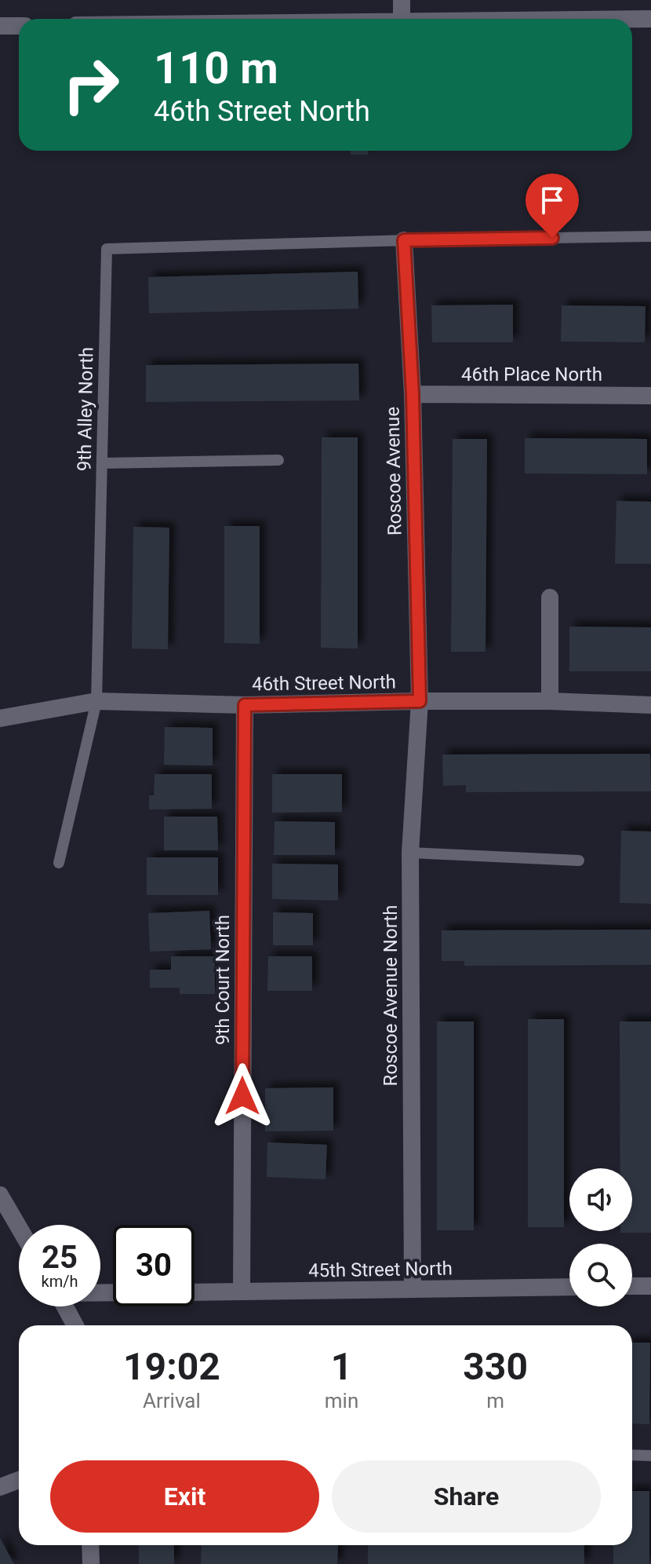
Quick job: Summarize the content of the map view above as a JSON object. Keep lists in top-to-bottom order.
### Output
{
  "streets": {
    "street": [
      "46th Place North",
      "Roscoe Avenue",
      "46th Street North",
      "9th Court North",
      "Roscoe Avenue North",
      "45th Street North"
    ],
    "lane": ["9th Alley North"]
  },
  "crossings": [
    ["46th Place North", "Roscoe Avenue"],
    ["9th Alley North", "Roscoe Avenue"],
    ["9th Alley North", "46th Street North"],
    ["Roscoe Avenue", "46th Street North"],
    ["Roscoe Avenue", "Roscoe Avenue North"],
    ["46th Street North", "9th Court North"],
    ["46th Street North", "Roscoe Avenue North"],
    ["9th Court North", "45th Street North"],
    ["Roscoe Avenue North", "45th Street North"]
  ],
  "page": {
    "turn": ["110 m", "46th Street North"],
    "speed": "25 km/h",
    "limit": "30",
    "eta": [
      "19:02",
      "Arrival",
      "1",
      "min",
      "330",
      "m"
    ],
    "buttons": ["Exit", "Share"]
  }
}
